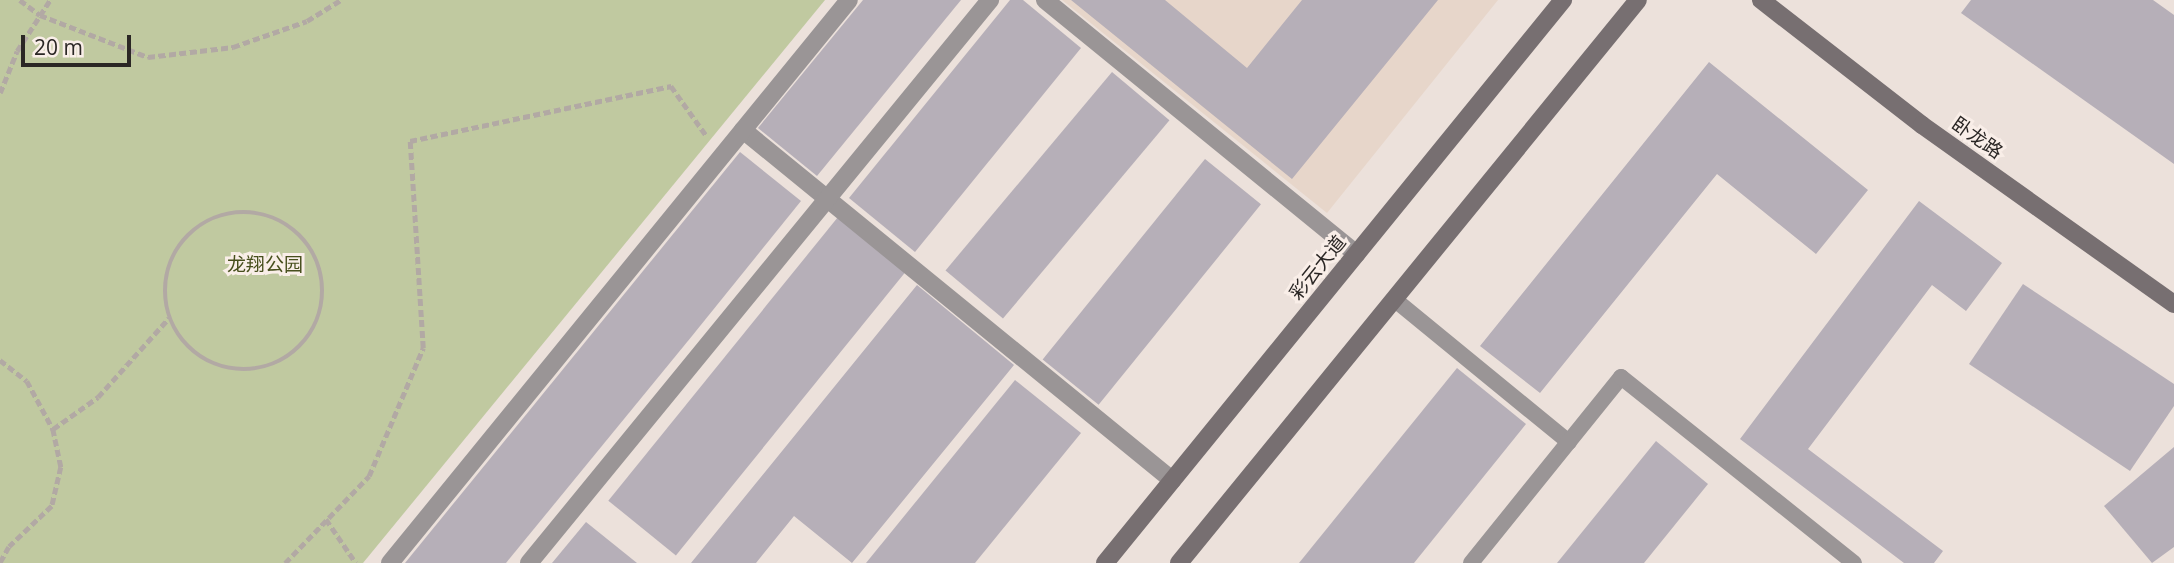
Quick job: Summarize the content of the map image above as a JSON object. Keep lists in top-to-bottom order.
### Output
{
  "streets": {
    "main road": ["卧龙路", "彩云大道"]
  },
  "parks": ["龙翔公园"],
  "scale_bar": "20 m"
}
